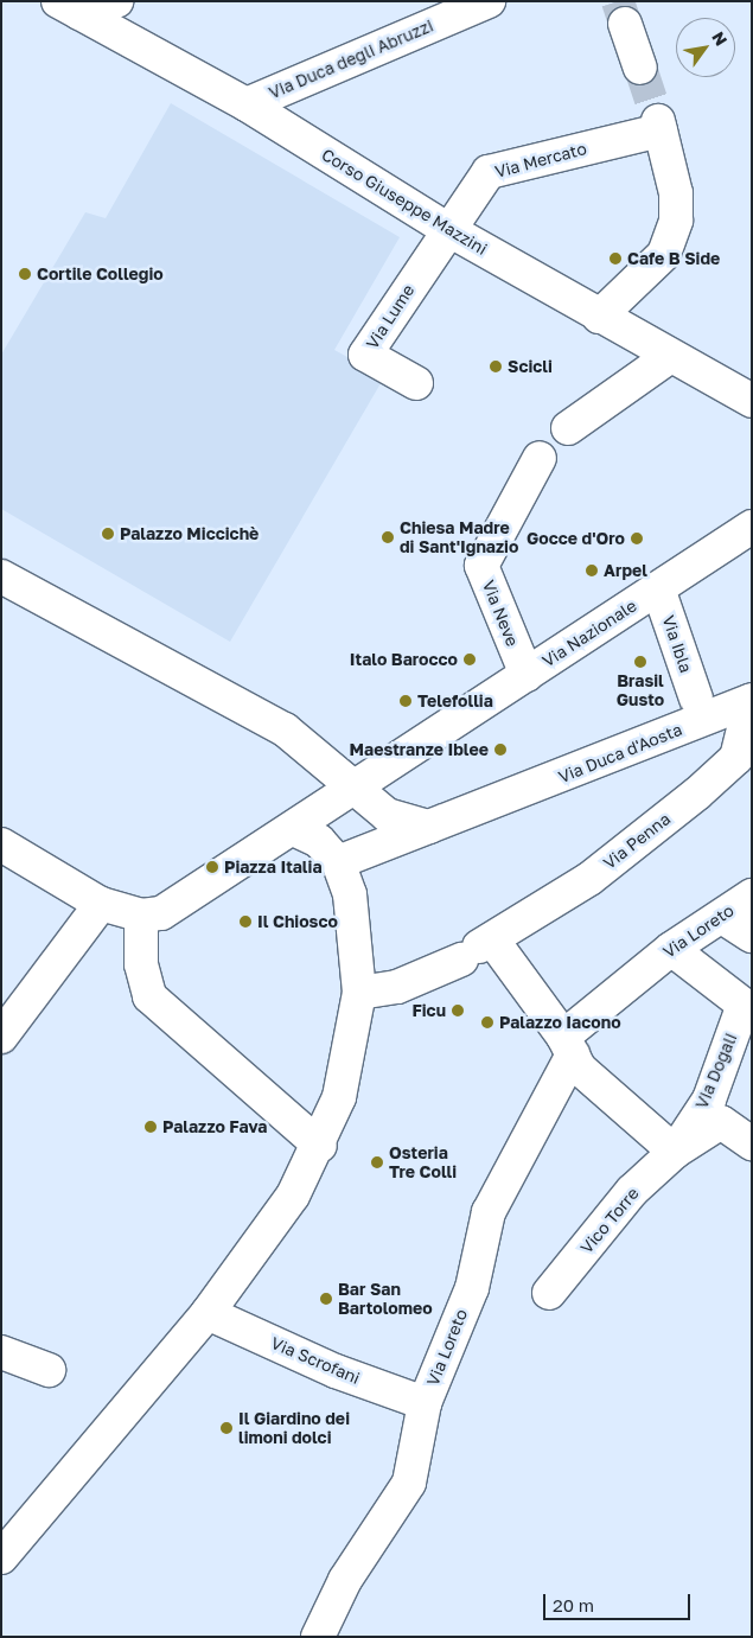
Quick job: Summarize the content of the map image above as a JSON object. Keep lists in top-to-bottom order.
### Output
{
  "streets": {
    "street": [
      "Via Duca degli Abruzzi",
      "Via Mercato",
      "Corso Giuseppe Mazzini",
      "Via Lume",
      "Via Neve",
      "Via Nazionale",
      "Via Ibla",
      "Via Duca d'Aosta",
      "Via Penna",
      "Via Loreto",
      "Via Dogali",
      "Vico Torre",
      "Via Scrofani"
    ]
  },
  "crossings": [
    ["Via Duca degli Abruzzi", "Corso Giuseppe Mazzini"],
    ["Via Mercato", "Corso Giuseppe Mazzini"],
    ["Via Mercato", "Via Lume"],
    ["Corso Giuseppe Mazzini", "Via Lume"],
    ["Via Neve", "Via Nazionale"],
    ["Via Nazionale", "Via Ibla"],
    ["Via Duca d'Aosta", "Via Penna"],
    ["Via Loreto", "Via Dogali"],
    ["Via Loreto", "Via Scrofani"],
    ["Via Dogali", "Vico Torre"]
  ],
  "places": [
    "Cafe B Side",
    "Cortile Collegio",
    "Scicli",
    "Palazzo Miccichè",
    "Chiesa Madre di Sant'Ignazio",
    "Gocce d'Oro",
    "Arpel",
    "Italo Barocco",
    "Brasil Gusto",
    "Telefollia",
    "Maestranze Iblee",
    "Piazza Italia",
    "Il Chiosco",
    "Ficu",
    "Palazzo Iacono",
    "Palazzo Fava",
    "Osteria Tre Colli",
    "Bar San Bartolomeo",
    "Il Giardino dei limoni dolci"
  ],
  "scale_bar": "20 m",
  "north": "top right"
}
